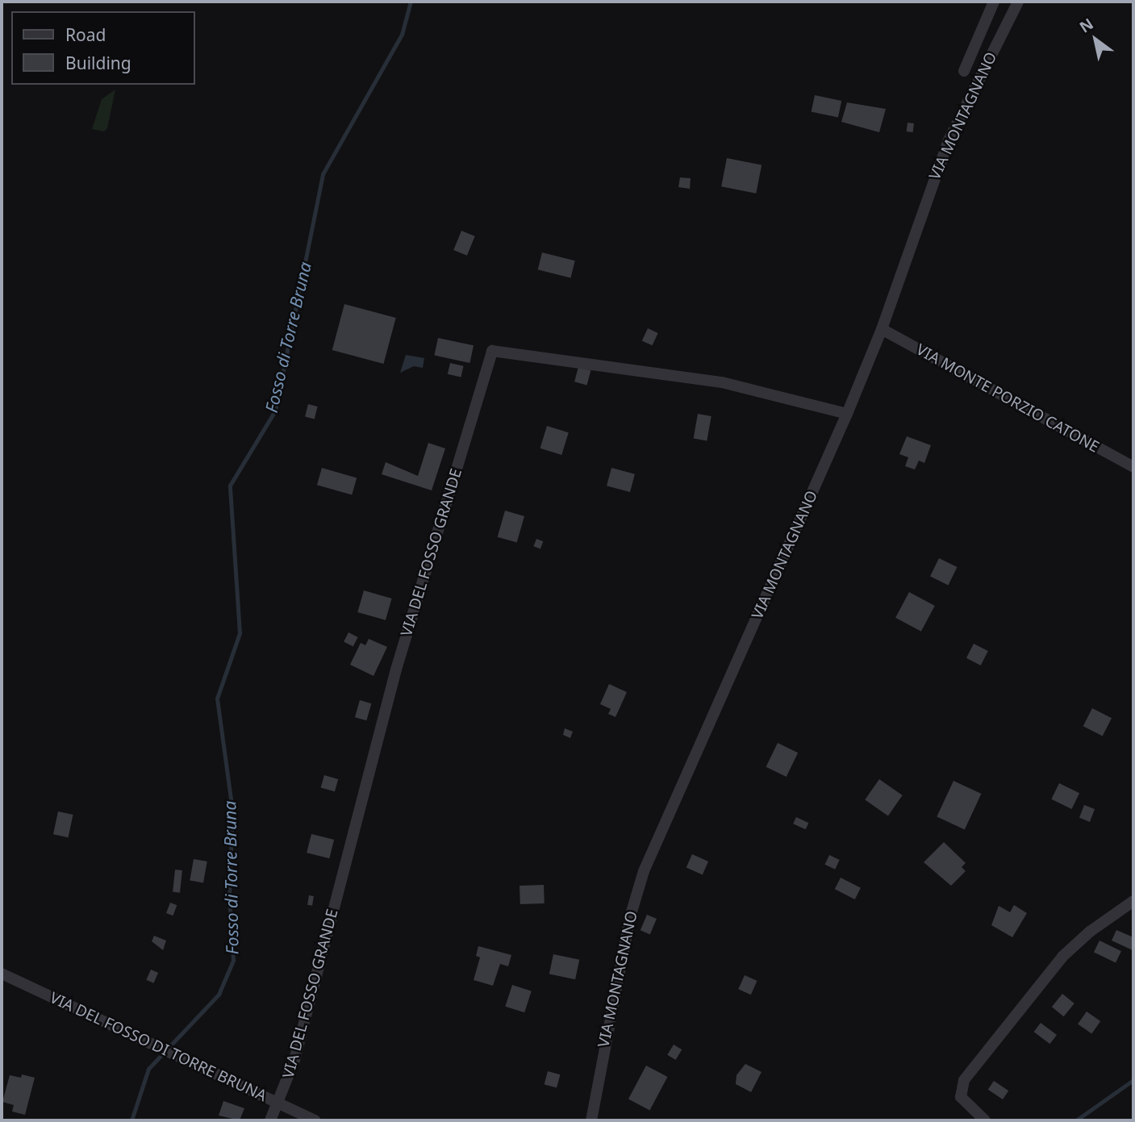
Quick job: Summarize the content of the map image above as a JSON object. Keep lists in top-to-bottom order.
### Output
{
  "streets": {
    "street": [
      "VIA MONTAGNANO",
      "VIA MONTE PORZIO CATONE",
      "VIA DEL FOSSO GRANDE",
      "VIA DEL FOSSO DI TORRE BRUNA"
    ]
  },
  "crossings": [
    ["VIA MONTAGNANO", "VIA MONTE PORZIO CATONE"],
    ["VIA MONTAGNANO", "VIA DEL FOSSO GRANDE"],
    ["VIA DEL FOSSO GRANDE", "VIA DEL FOSSO DI TORRE BRUNA"]
  ],
  "water": ["Fosso di Torre Bruna"],
  "legend": ["Road", "Building"],
  "north": "top left"
}
